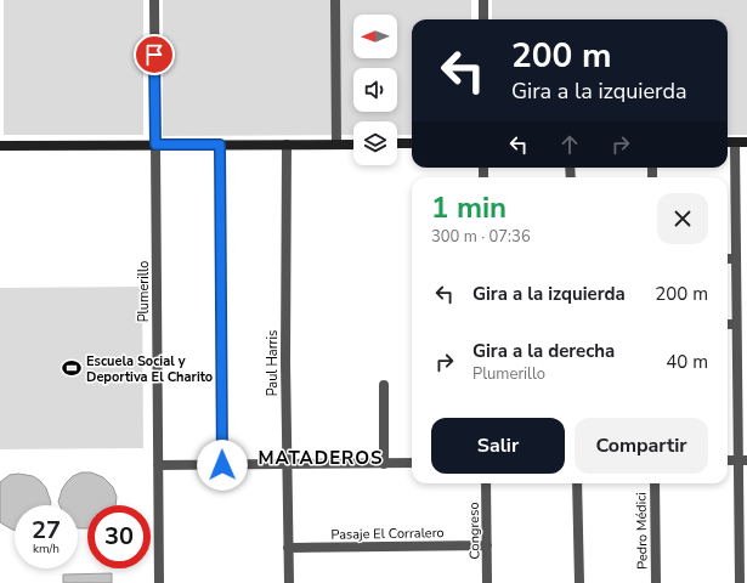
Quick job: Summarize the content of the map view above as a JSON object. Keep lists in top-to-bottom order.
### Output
{
  "streets": {
    "street": [
      "Plumerillo",
      "Paul Harris",
      "Congreso",
      "Pedro Médici",
      "Pasaje El Corralero"
    ]
  },
  "crossings": [
    ["Paul Harris", "Pasaje El Corralero"],
    ["Congreso", "Pasaje El Corralero"]
  ],
  "districts": ["MATADEROS"],
  "places": {
    "sports": ["Escuela Social y Deportiva El Charito"]
  },
  "north": "left",
  "page": {
    "turn": ["200 m", "Gira a la izquierda"],
    "heading": ["1 min", "300 m · 07:36"],
    "list": [
      {
        "name": "Gira a la izquierda",
        "value": "200 m"
      },
      {
        "name": "Gira a la derecha",
        "note": "Plumerillo",
        "value": "40 m"
      }
    ],
    "buttons": ["Salir", "Compartir"],
    "speed": "27 km/h",
    "limit": "30"
  }
}
